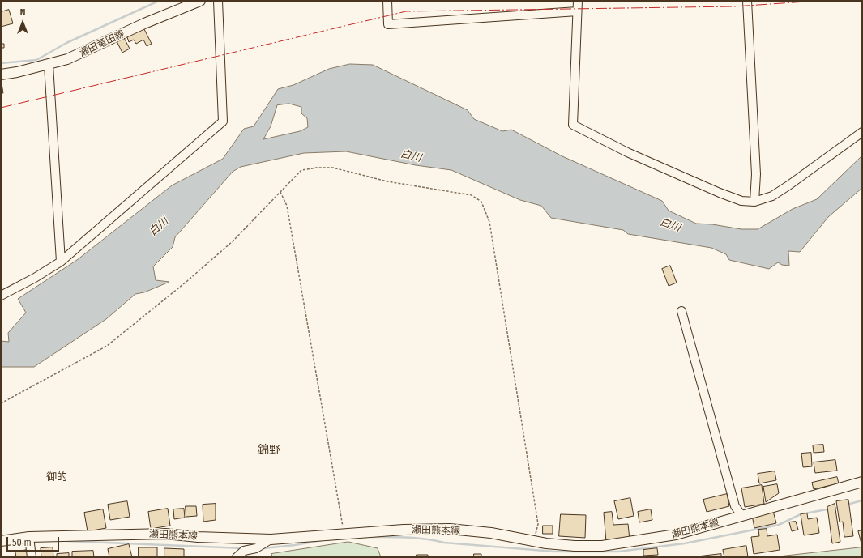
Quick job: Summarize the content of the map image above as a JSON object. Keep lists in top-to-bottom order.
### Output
{
  "streets": {
    "main road": ["瀬田竜田線", "瀬田熊本線"]
  },
  "districts": ["錦野", "御的"],
  "water": ["白川"],
  "scale_bar": "50 m",
  "north": "top"
}
